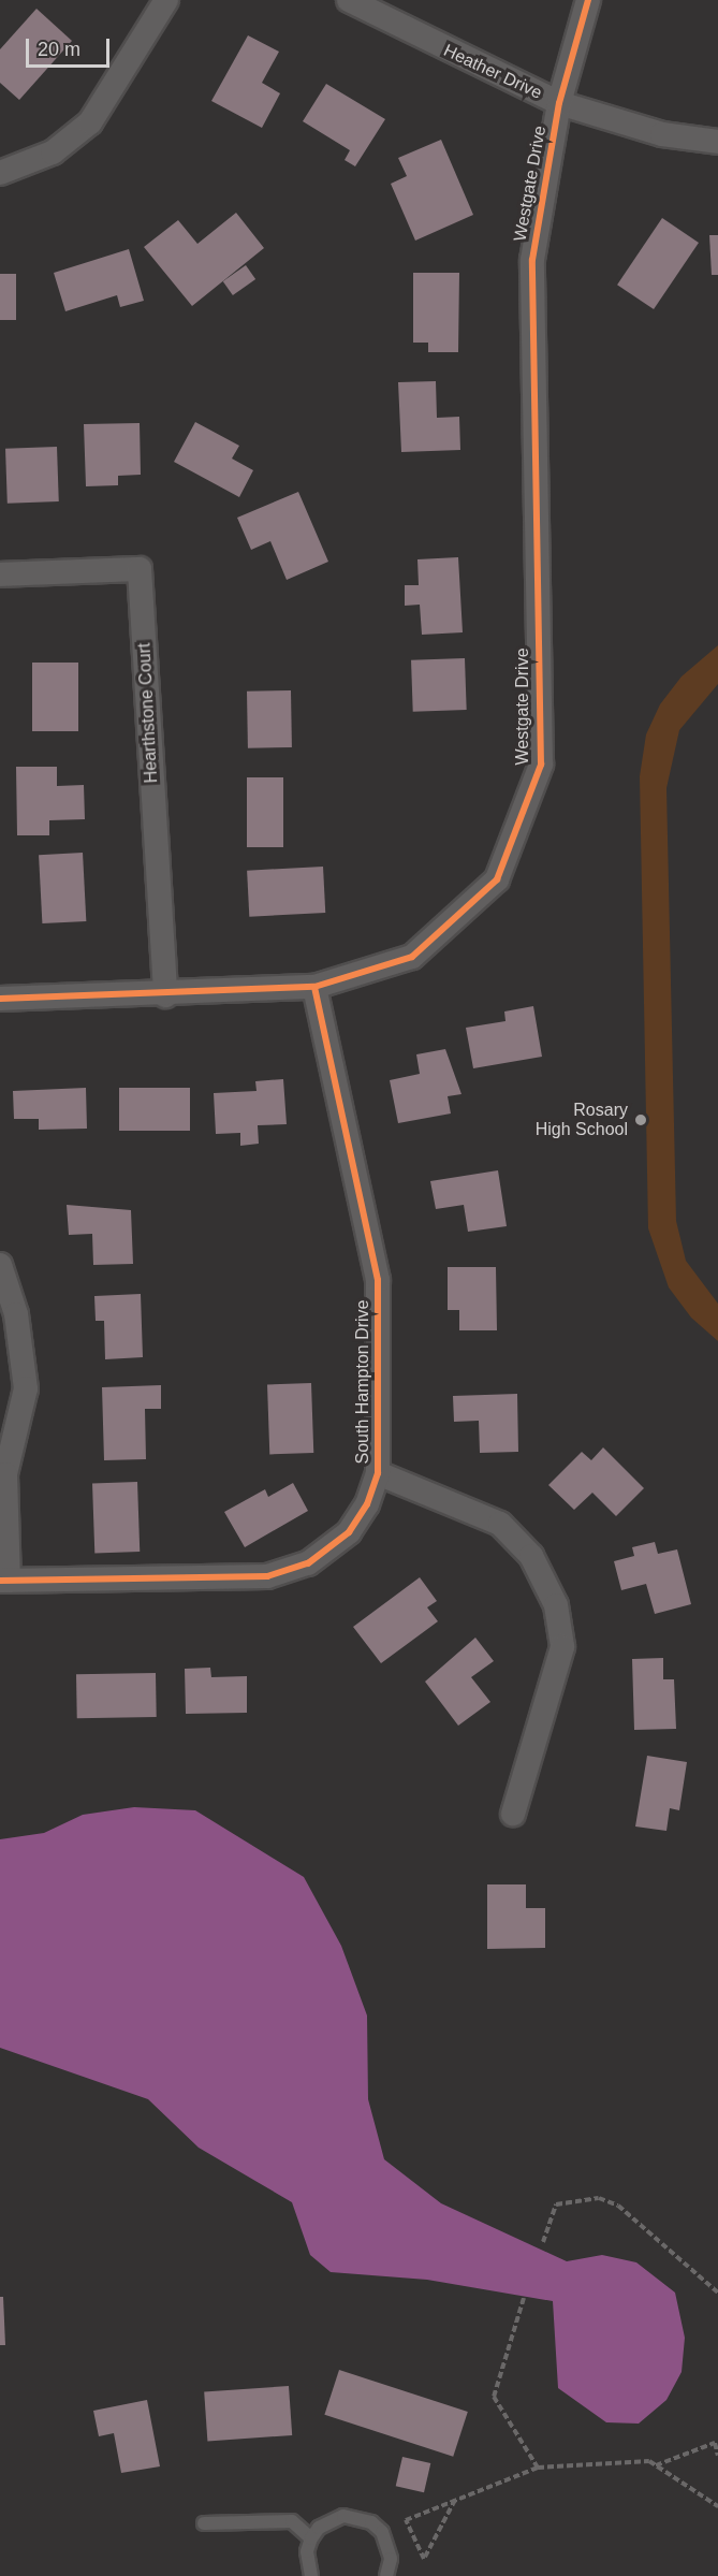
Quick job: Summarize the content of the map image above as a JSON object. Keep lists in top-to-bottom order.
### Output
{
  "streets": {
    "street": [
      "Heather Drive",
      "Westgate Drive",
      "Hearthstone Court",
      "South Hampton Drive"
    ]
  },
  "crossings": [
    ["Heather Drive", "Westgate Drive"],
    ["Westgate Drive", "Hearthstone Court"],
    ["Westgate Drive", "South Hampton Drive"]
  ],
  "places": ["Rosary High School"],
  "scale_bar": "20 m"
}
